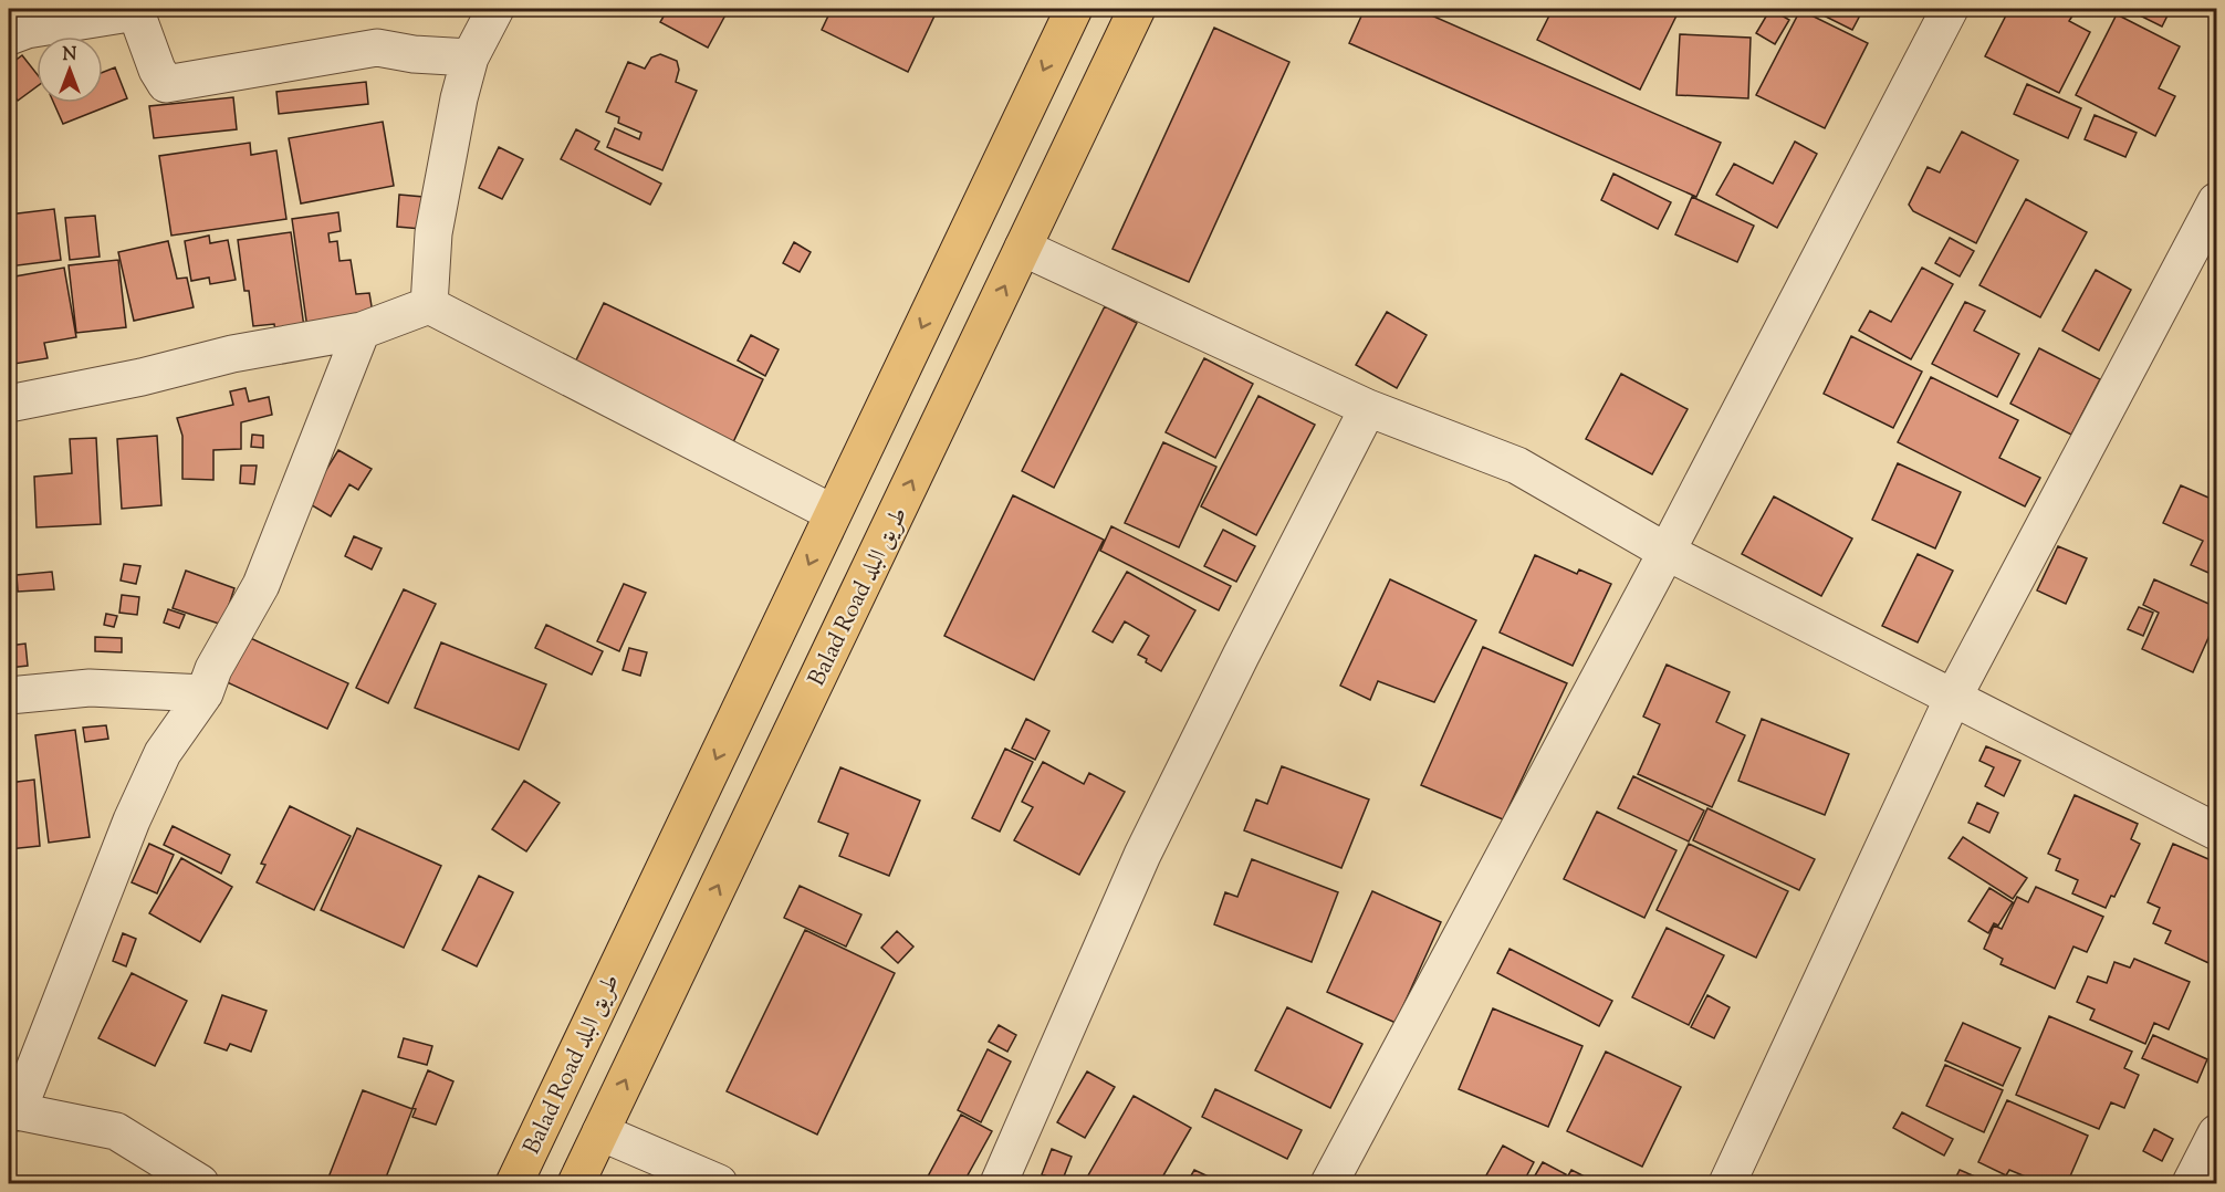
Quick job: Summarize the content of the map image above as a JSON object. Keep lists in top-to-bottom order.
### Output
{
  "streets": {
    "highway": ["Balad Road طريق البلد"]
  },
  "north": "top"
}
